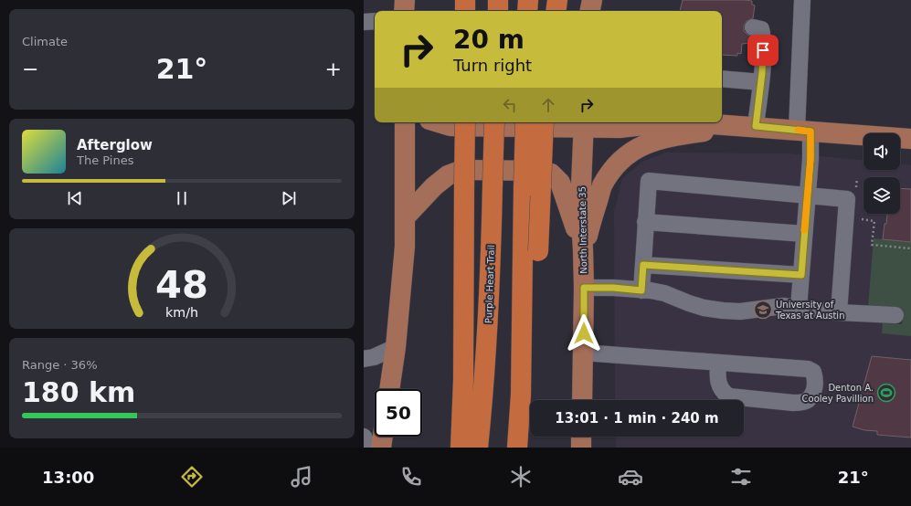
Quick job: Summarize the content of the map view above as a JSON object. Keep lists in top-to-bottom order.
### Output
{
  "streets": {
    "highway": ["Purple Heart Trail"],
    "main road": ["North Interstate 35"]
  },
  "places": {
    "school or university": ["University of Texas at Austin"],
    "sports": ["Denton A. Cooley Pavillion"]
  },
  "page": {
    "tile": [
      "Climate",
      ["Range · 36%", "180 km"]
    ],
    "turn": ["20 m", "Turn right"],
    "heat": ["−", "21°", "+"],
    "song": ["Afterglow", "The Pines"],
    "limit": "50",
    "trip": "13:01 · 1 min · 240 m",
    "tabs": ["13:00", "21°"],
    "gauge": ["48", "km/h"]
  }
}
